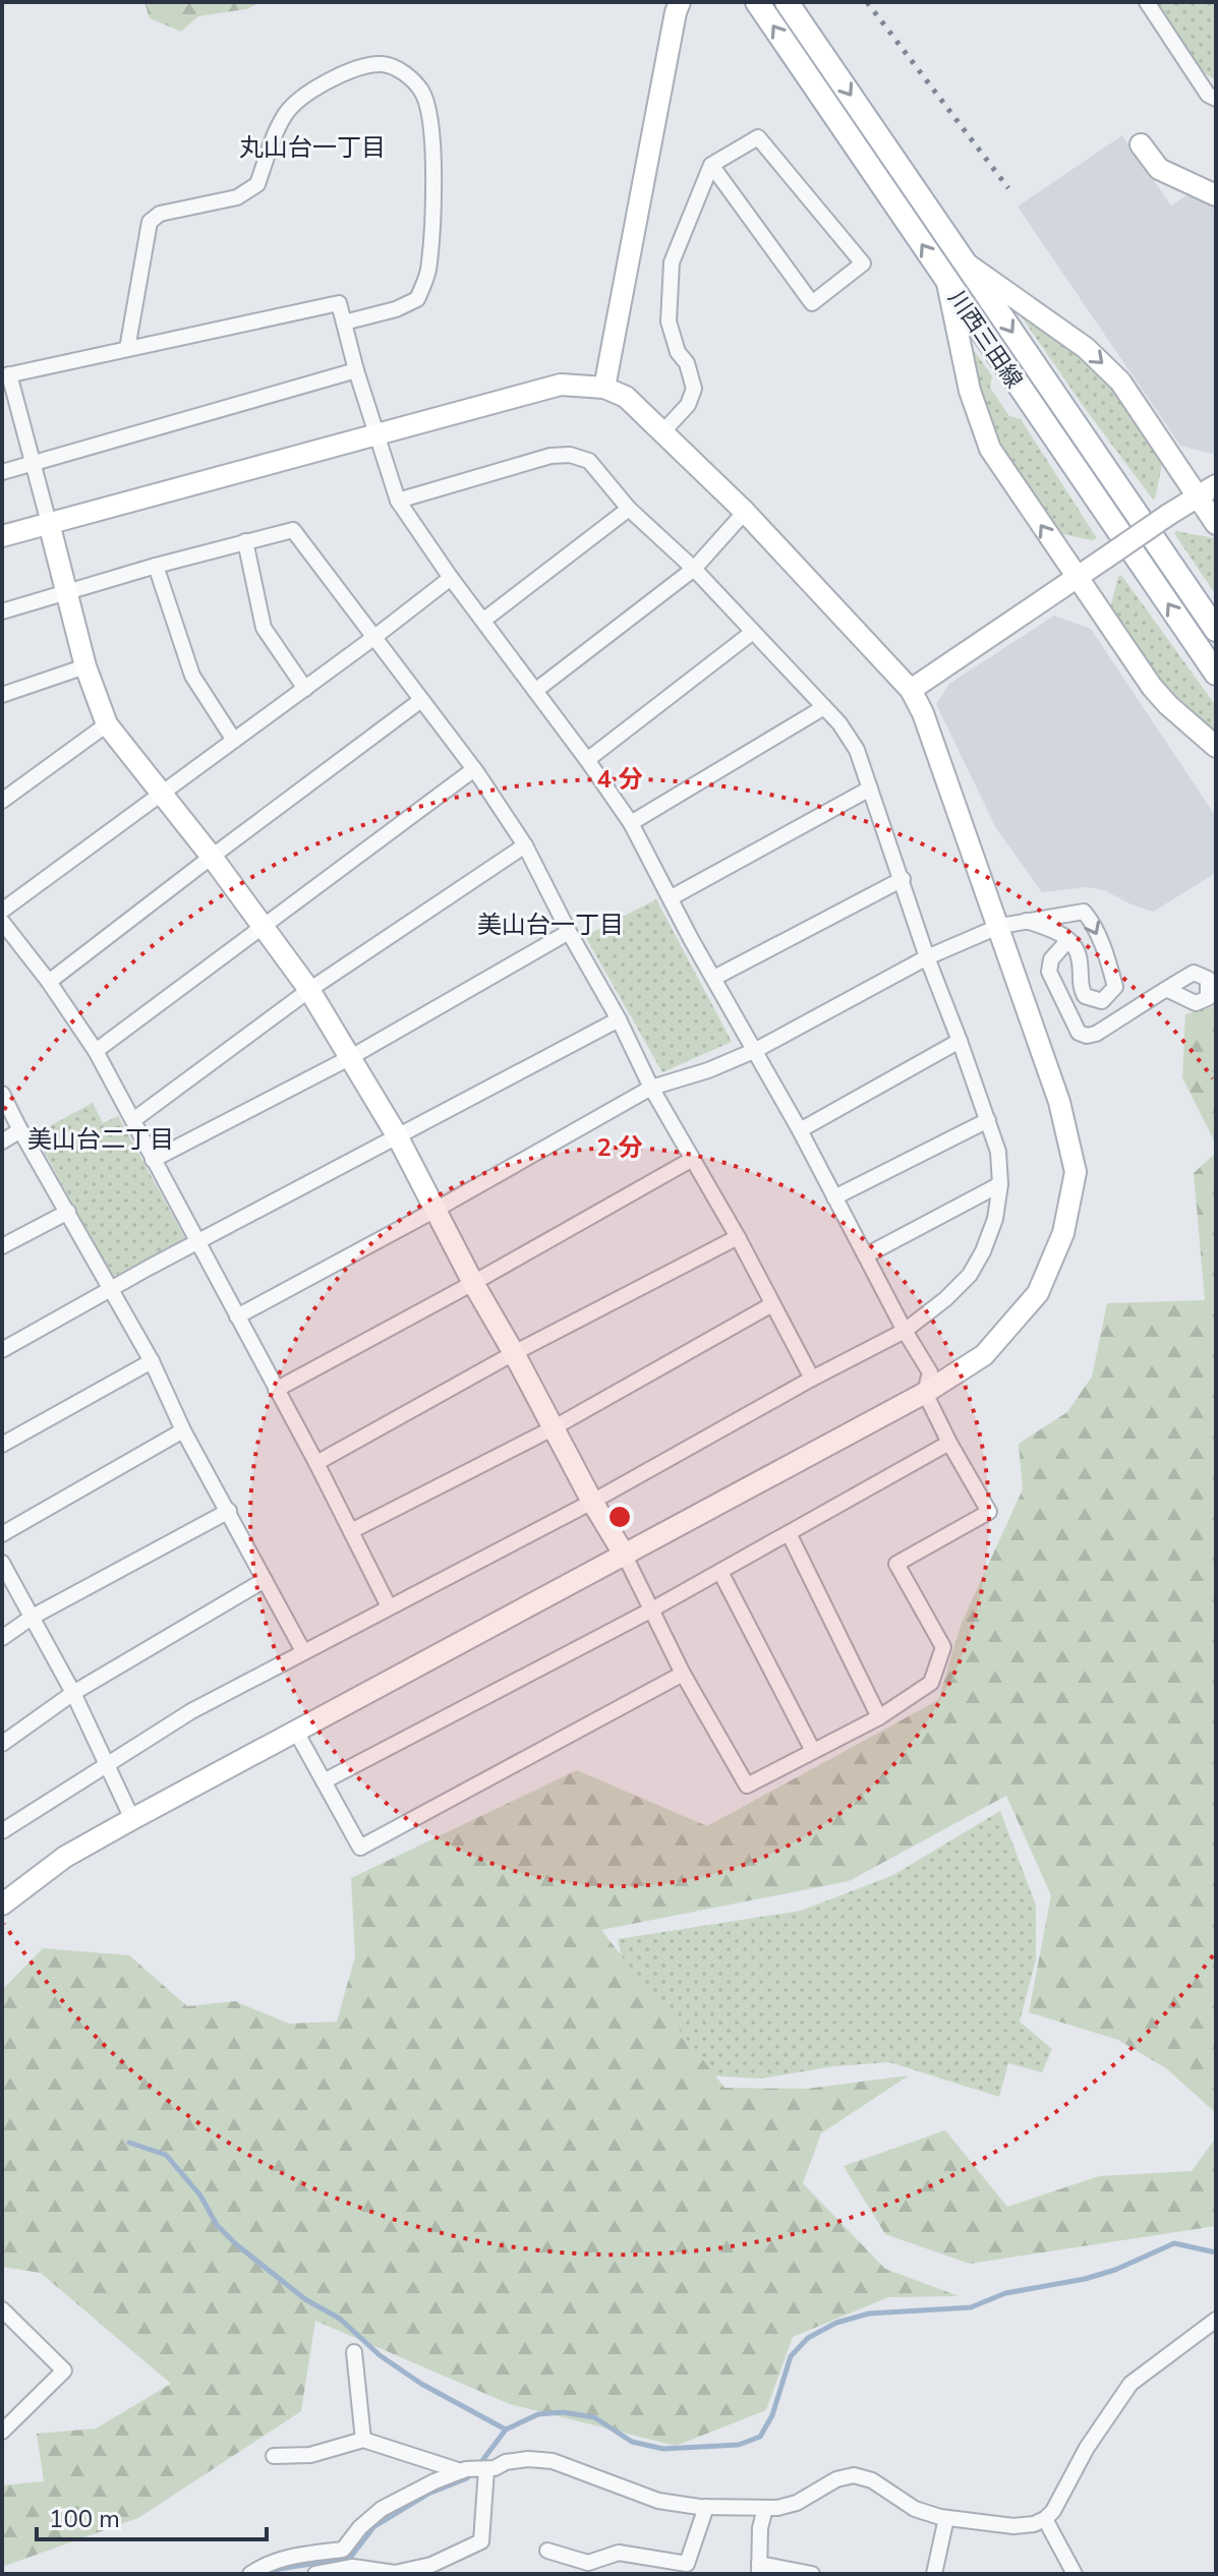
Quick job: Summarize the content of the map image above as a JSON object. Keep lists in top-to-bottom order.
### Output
{
  "streets": {
    "main road": ["川西三田線"]
  },
  "districts": ["丸山台一丁目", "美山台一丁目", "美山台二丁目"],
  "scale_bar": "100 m",
  "rings": ["4 分", "2 分"]
}
